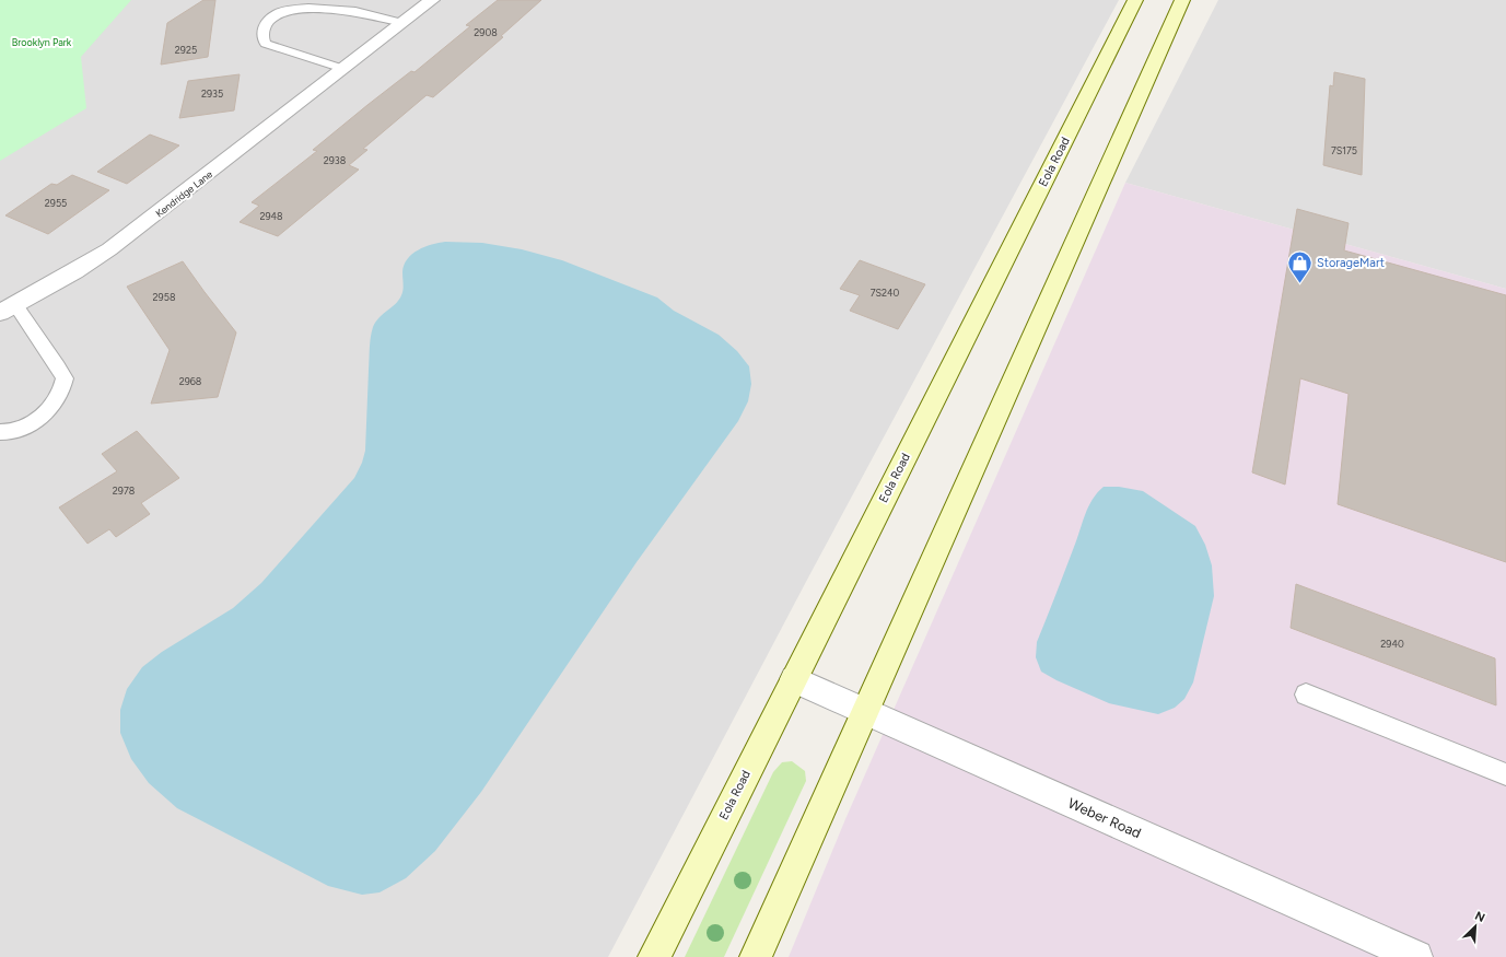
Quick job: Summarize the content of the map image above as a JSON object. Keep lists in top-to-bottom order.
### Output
{
  "streets": {
    "main road": ["Eola Road"],
    "street": ["Kendridge Lane", "Weber Road"]
  },
  "crossings": [
    ["Eola Road", "Weber Road"]
  ],
  "parks": ["Brooklyn Park"],
  "places": {
    "shop": ["StorageMart"]
  },
  "house_numbers": [
    "2908",
    "2925",
    "2935",
    "7S175",
    "2938",
    "2955",
    "2948",
    "7S240",
    "2958",
    "2968",
    "2978",
    "2940"
  ],
  "north": "top right"
}
